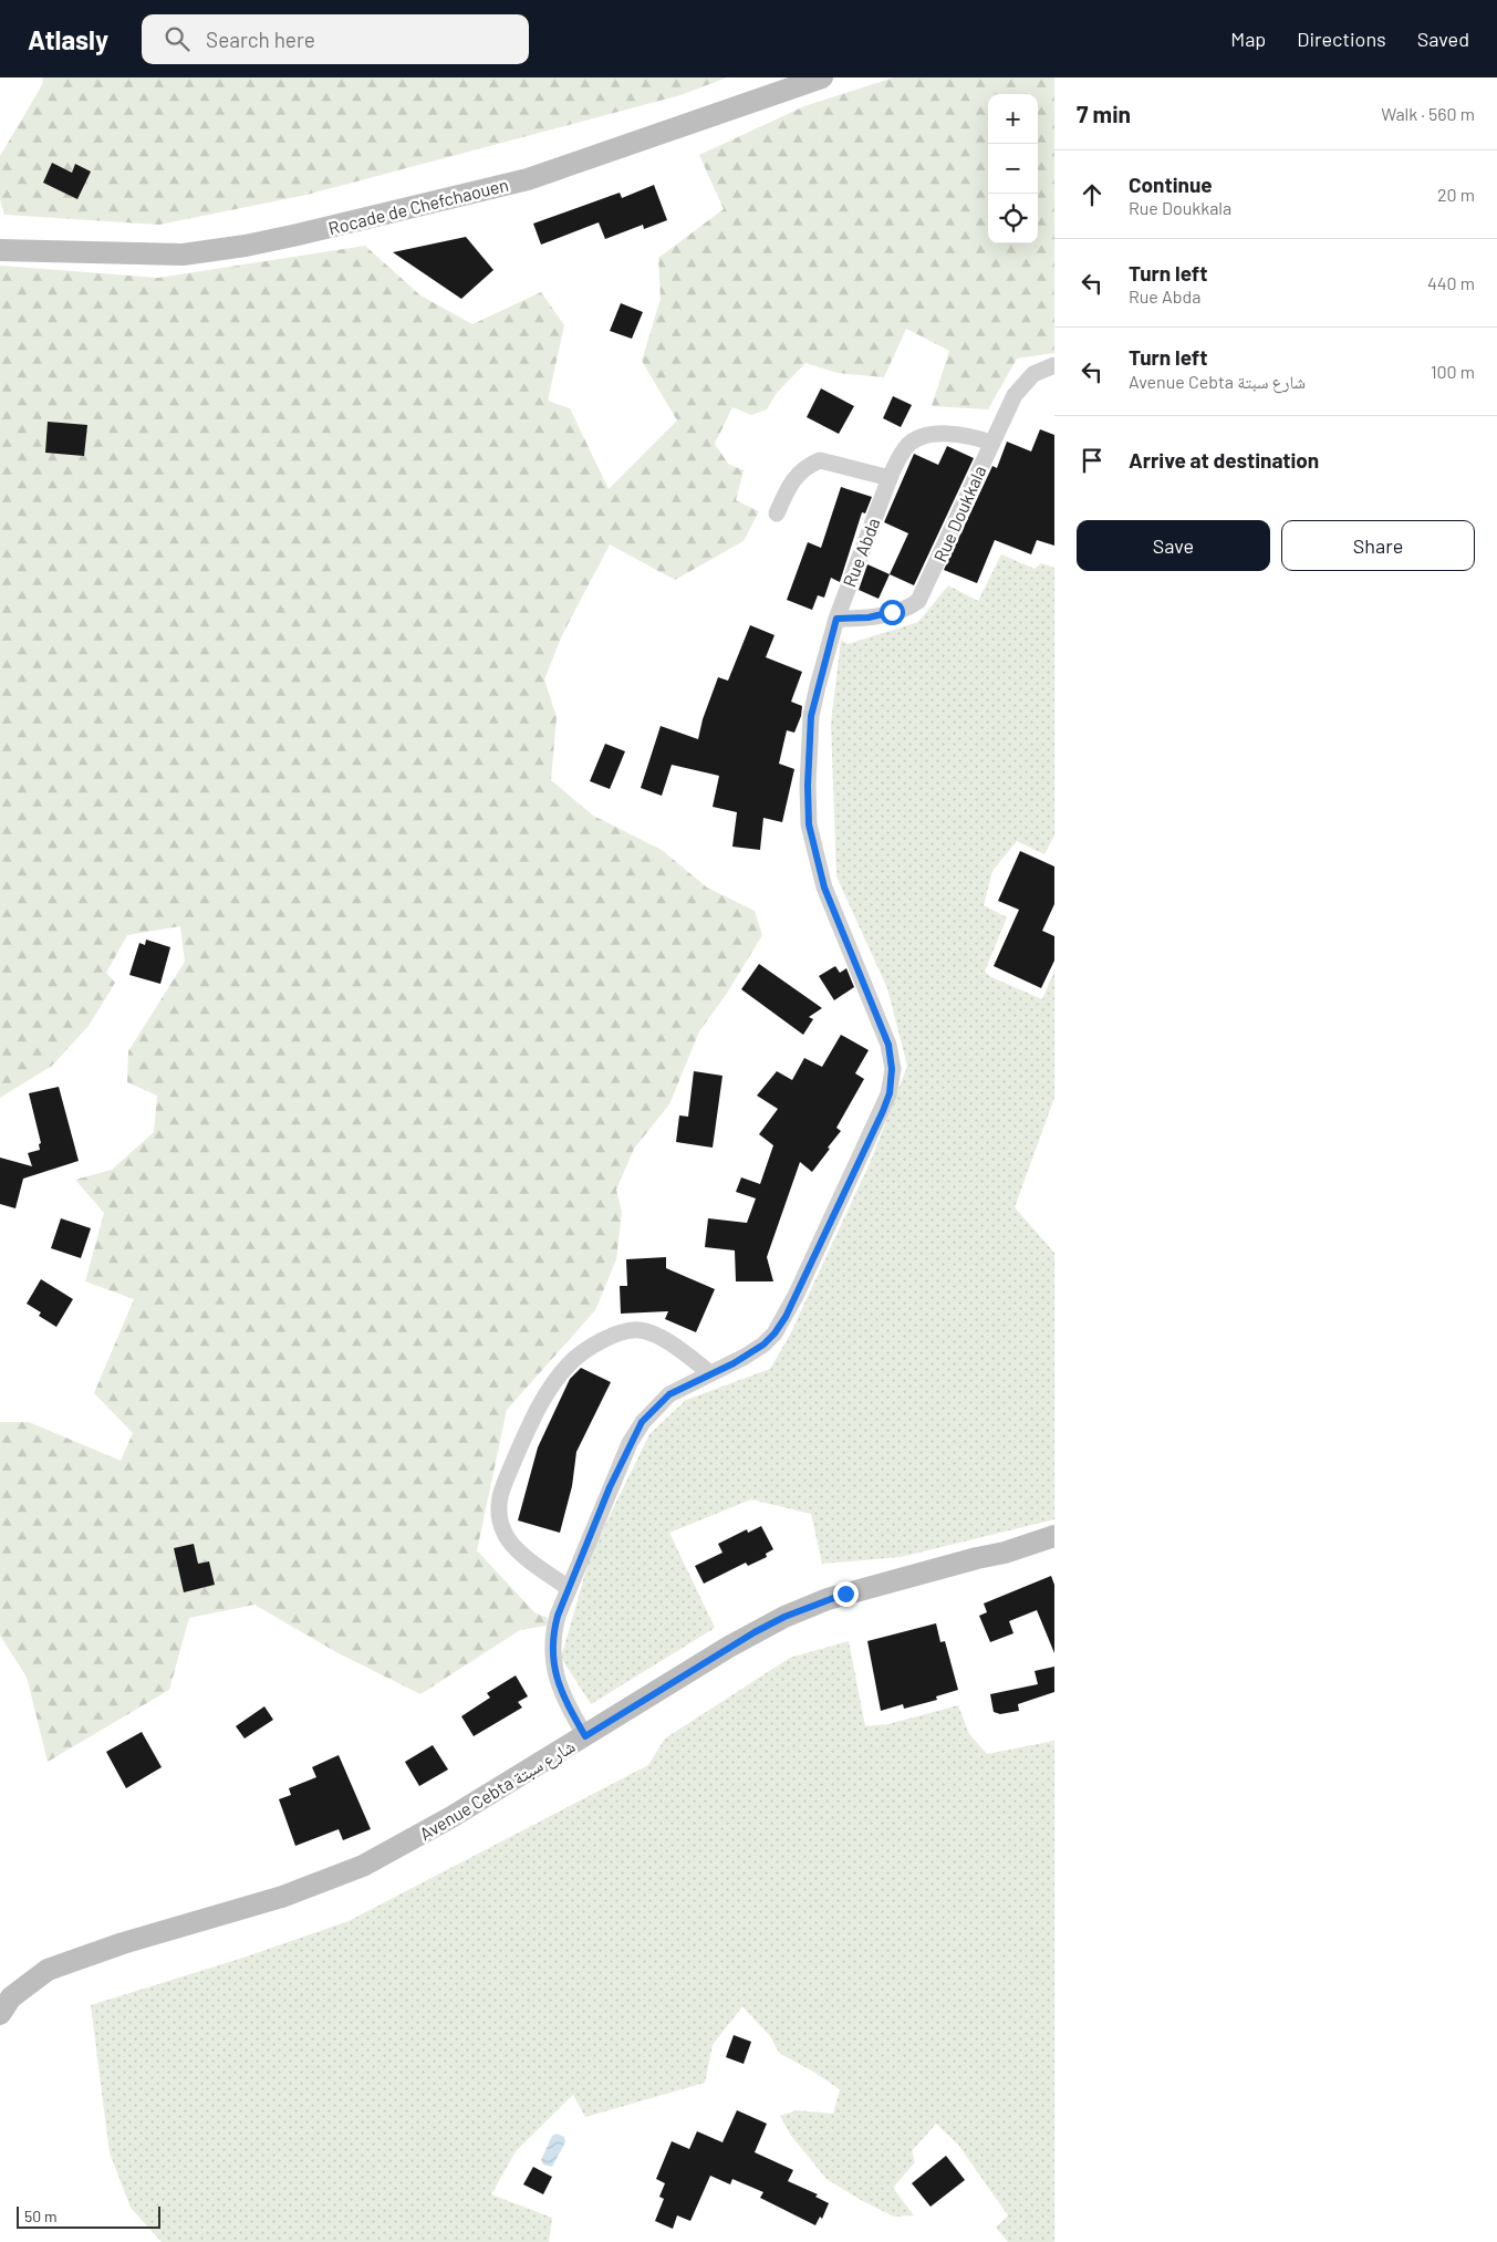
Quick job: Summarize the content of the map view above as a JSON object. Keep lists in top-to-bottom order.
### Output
{
  "streets": {
    "street": [
      "Rocade de Chefchaouen",
      "Rue Doukkala",
      "Rue Abda",
      "Avenue Cebta شارع سبتة"
    ]
  },
  "crossings": [
    ["Rue Doukkala", "Rue Abda"],
    ["Rue Abda", "Avenue Cebta شارع سبتة"]
  ],
  "scale_bar": "50 m",
  "page": {
    "header": "Atlasly",
    "search": "Search here",
    "nav": ["Map", "Directions", "Saved"],
    "heading": ["7 min", "Walk · 560 m"],
    "map_buttons": ["+", "−"],
    "list": [
      ["Continue", "Rue Doukkala", "20 m"],
      ["Turn left", "Rue Abda", "440 m"],
      ["Turn left", "Avenue Cebta شارع سبتة", "100 m"],
      "Arrive at destination"
    ],
    "buttons": ["Save", "Share"],
    "scale": "50 m"
  }
}
